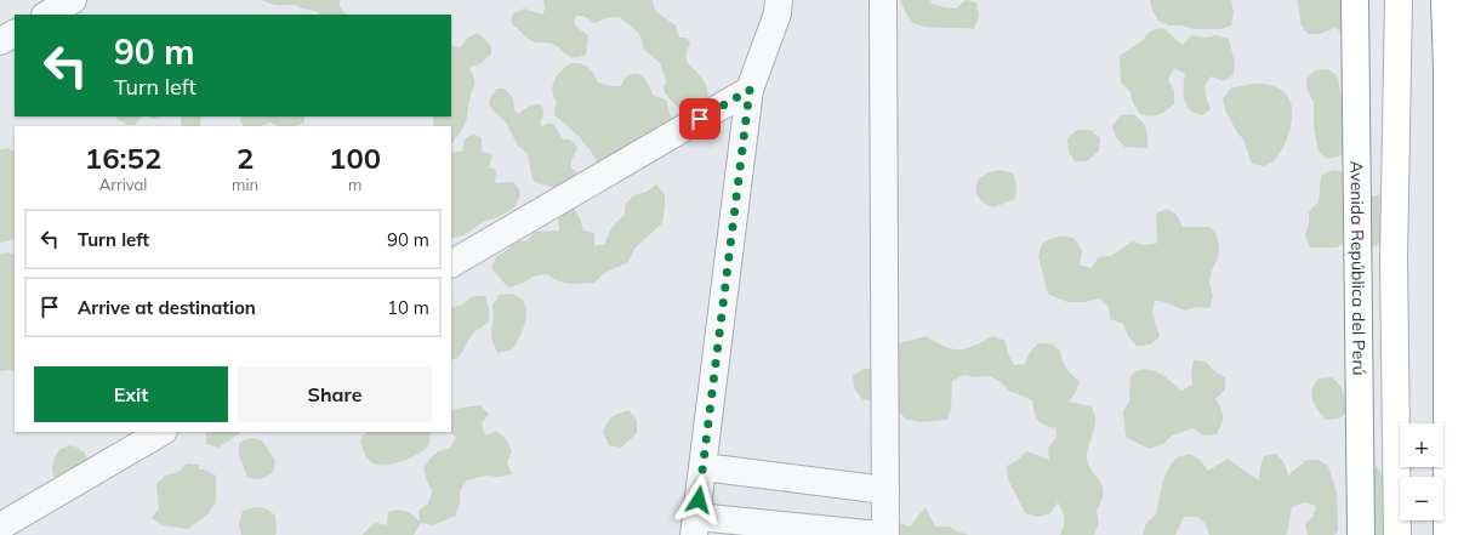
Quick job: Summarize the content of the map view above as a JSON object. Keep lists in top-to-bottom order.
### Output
{
  "streets": {
    "main road": ["Avenida República del Perú"]
  },
  "page": {
    "turn": ["90 m", "Turn left"],
    "eta": [
      "16:52",
      "Arrival",
      "2",
      "min",
      "100",
      "m"
    ],
    "list": [
      {
        "name": "Turn left",
        "value": "90 m"
      },
      {
        "name": "Arrive at destination",
        "value": "10 m"
      }
    ],
    "buttons": ["Exit", "Share"],
    "map_buttons": ["+", "−"]
  }
}
